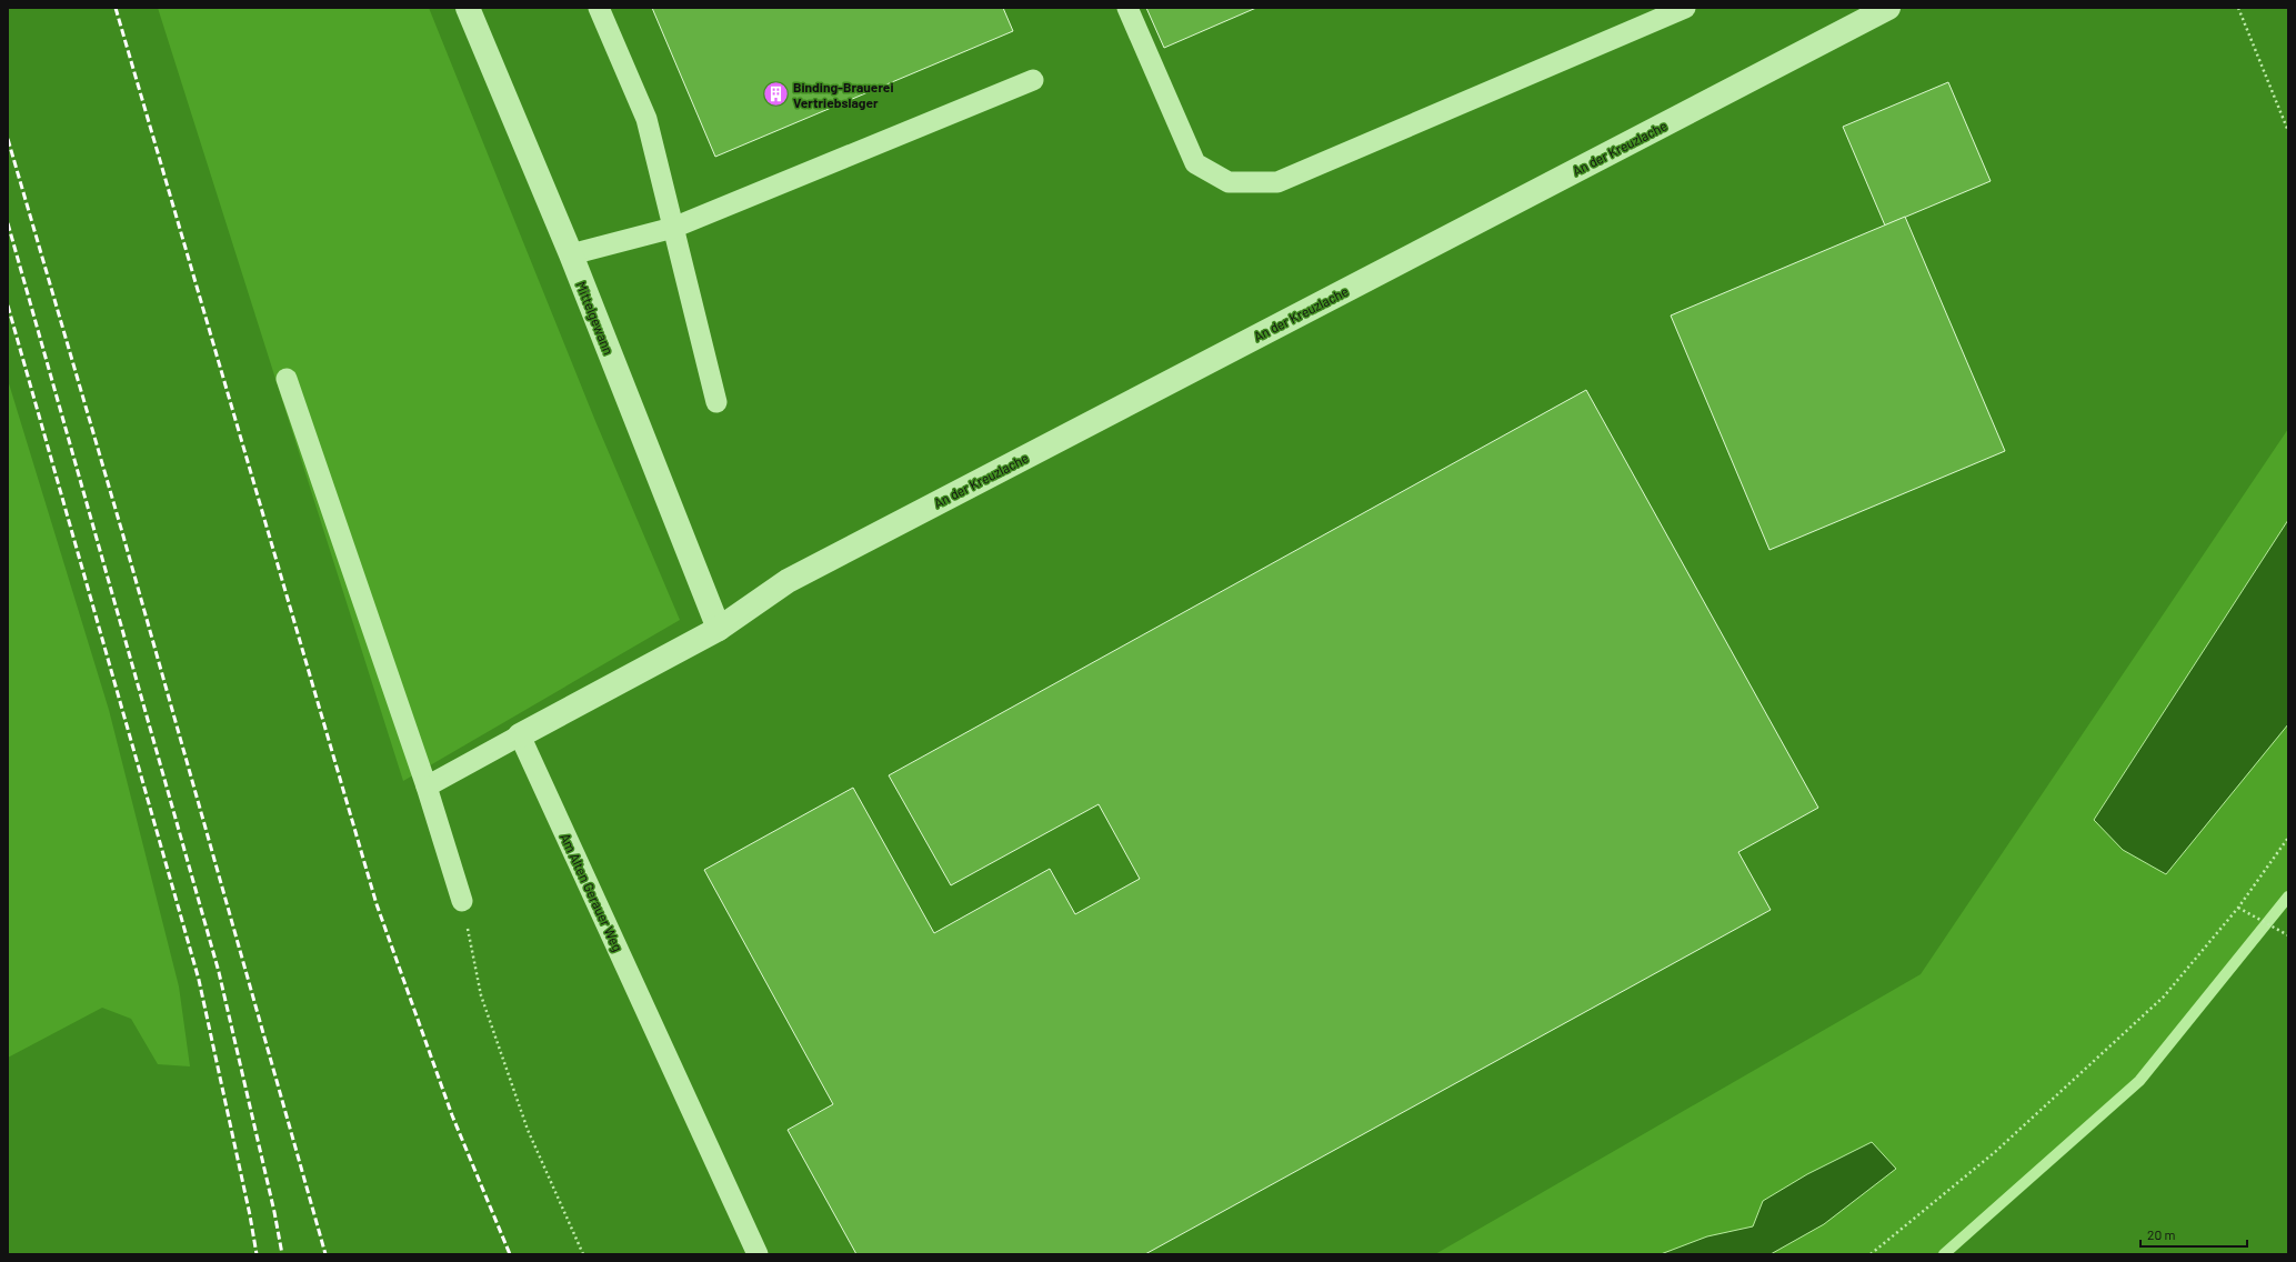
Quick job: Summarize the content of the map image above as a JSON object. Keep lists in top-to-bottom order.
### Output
{
  "streets": {
    "street": ["An der Kreuzlache", "Mittelgewann"],
    "lane": ["Am Alten Gerauer Weg"]
  },
  "crossings": [
    ["An der Kreuzlache", "Mittelgewann"]
  ],
  "places": {
    "building": ["Binding-Brauerei Vertriebslager"]
  },
  "scale_bar": "20 m"
}
